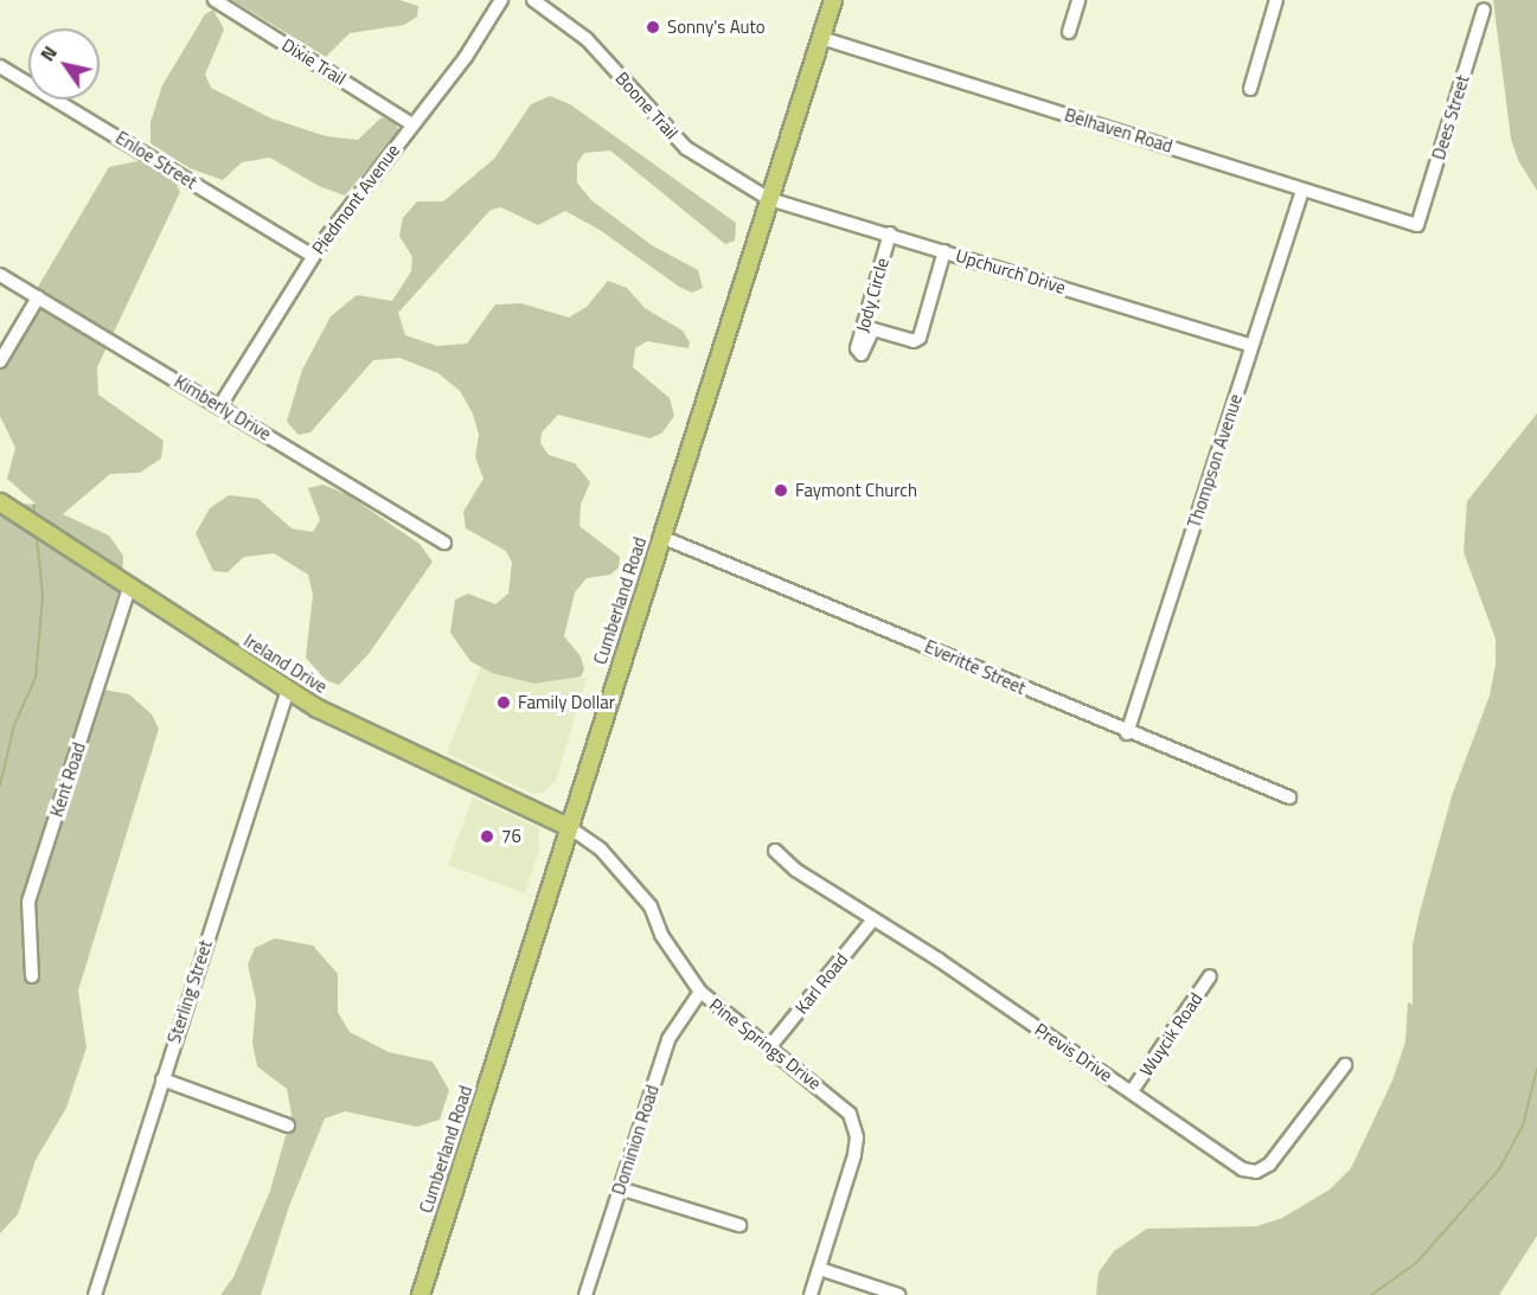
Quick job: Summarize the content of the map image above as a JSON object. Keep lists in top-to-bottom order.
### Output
{
  "streets": {
    "main road": ["Cumberland Road", "Ireland Drive"],
    "street": [
      "Dixie Trail",
      "Boone Trail",
      "Dees Street",
      "Belhaven Road",
      "Enloe Street",
      "Piedmont Avenue",
      "Upchurch Drive",
      "Jody Circle",
      "Kimberly Drive",
      "Thompson Avenue",
      "Everitte Street",
      "Kent Road",
      "Karl Road",
      "Sterling Street",
      "Wuycik Road",
      "Pine Springs Drive",
      "Previs Drive",
      "Dominion Road"
    ]
  },
  "crossings": [
    ["Dixie Trail", "Piedmont Avenue"],
    ["Boone Trail", "Upchurch Drive"],
    ["Boone Trail", "Cumberland Road"],
    ["Dees Street", "Belhaven Road"],
    ["Belhaven Road", "Thompson Avenue"],
    ["Belhaven Road", "Cumberland Road"],
    ["Enloe Street", "Piedmont Avenue"],
    ["Piedmont Avenue", "Kimberly Drive"],
    ["Upchurch Drive", "Jody Circle"],
    ["Upchurch Drive", "Thompson Avenue"],
    ["Upchurch Drive", "Cumberland Road"],
    ["Thompson Avenue", "Everitte Street"],
    ["Cumberland Road", "Ireland Drive"],
    ["Cumberland Road", "Everitte Street"],
    ["Cumberland Road", "Pine Springs Drive"],
    ["Ireland Drive", "Kent Road"],
    ["Ireland Drive", "Sterling Street"],
    ["Ireland Drive", "Pine Springs Drive"],
    ["Karl Road", "Pine Springs Drive"],
    ["Karl Road", "Previs Drive"],
    ["Wuycik Road", "Previs Drive"],
    ["Pine Springs Drive", "Dominion Road"]
  ],
  "places": [
    "Sonny's Auto",
    "Faymont Church",
    "Family Dollar",
    "76"
  ],
  "north": "top left"
}
